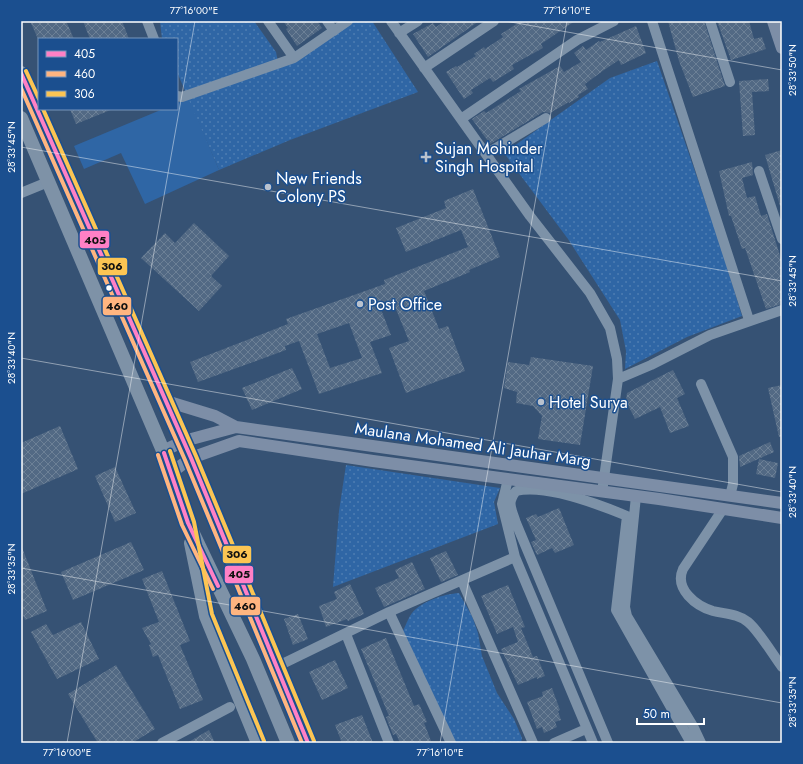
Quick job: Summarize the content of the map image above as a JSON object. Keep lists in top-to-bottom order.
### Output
{
  "streets": {
    "main road": ["Maulana Mohamed Ali Jauhar Marg"]
  },
  "places": {
    "health": ["Sujan Mohinder Singh Hospital"],
    "other": ["New Friends Colony PS", "Post Office", "Hotel Surya"]
  },
  "lines": ["transit line 306", "transit line 405", "transit line 460"],
  "legend": ["405", "460", "306"],
  "scale_bar": "50 m",
  "coordinates": [
    "77°16'00\"E",
    "77°16'10\"E",
    "28°33'50\"N",
    "28°33'45\"N",
    "28°33'40\"N",
    "28°33'35\"N"
  ]
}
